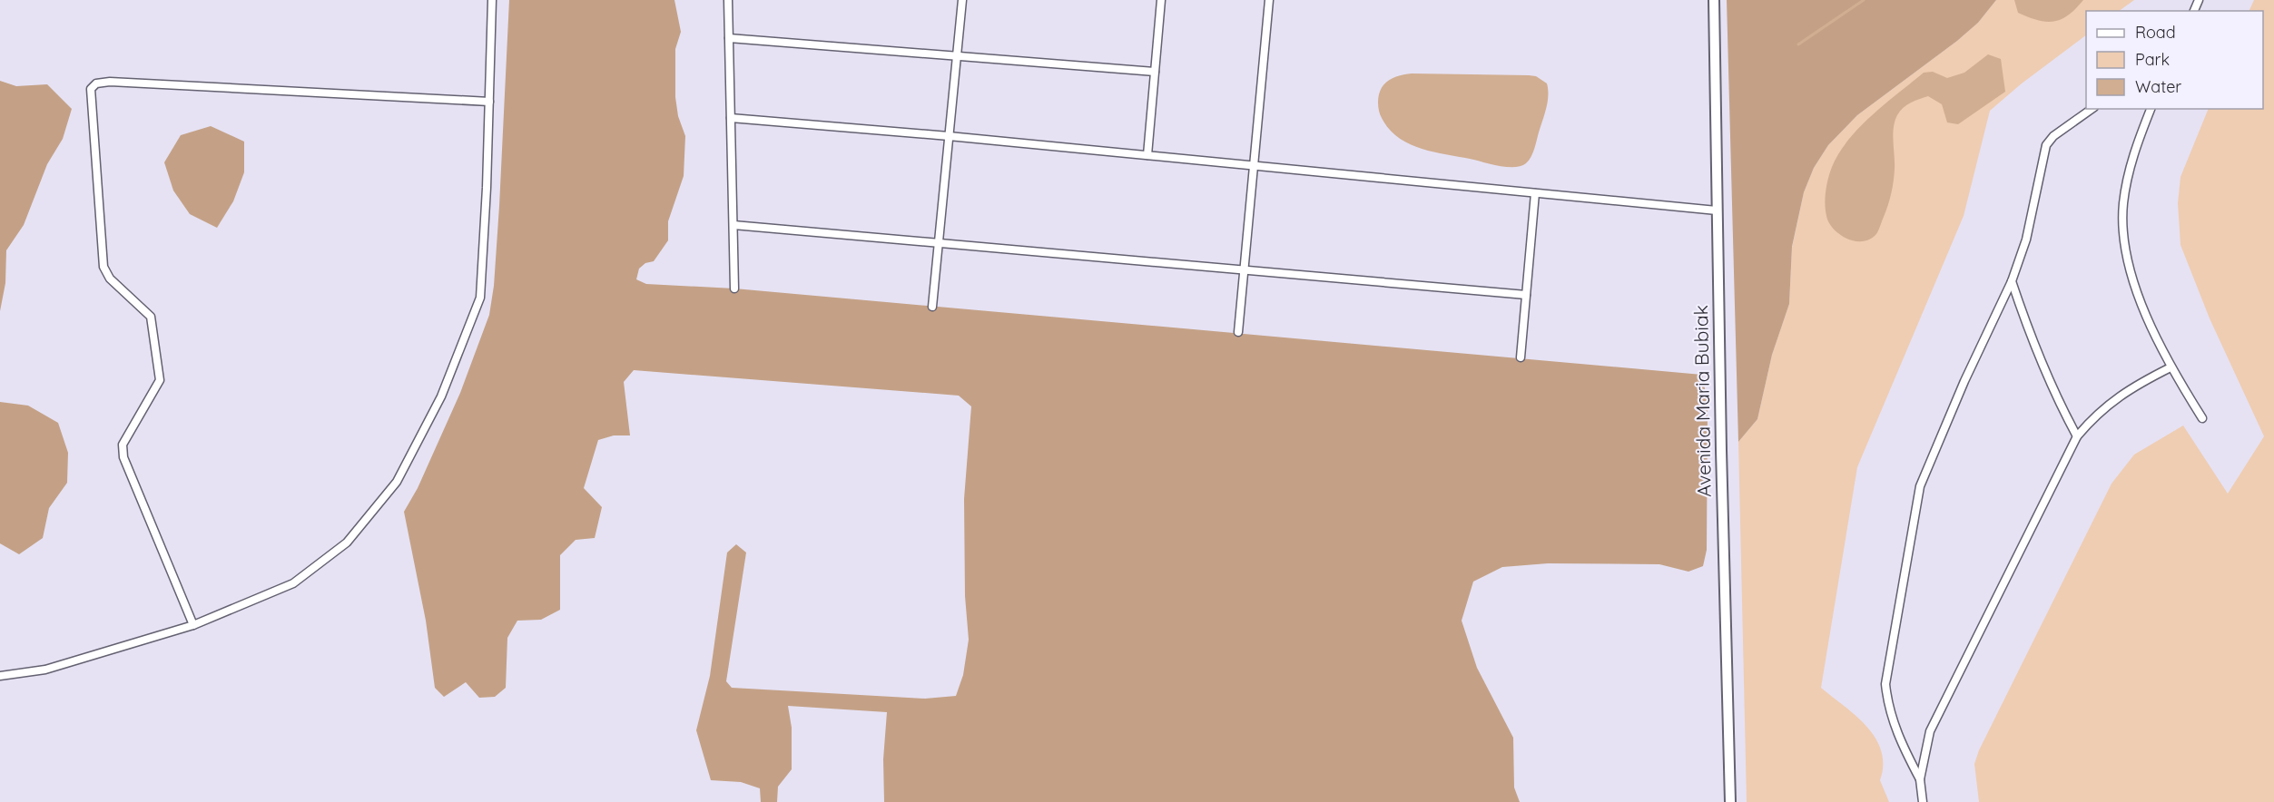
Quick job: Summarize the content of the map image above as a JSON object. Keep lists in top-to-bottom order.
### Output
{
  "streets": {
    "street": ["Avenida Maria Bubiak"]
  },
  "legend": ["Road", "Park", "Water"]
}
